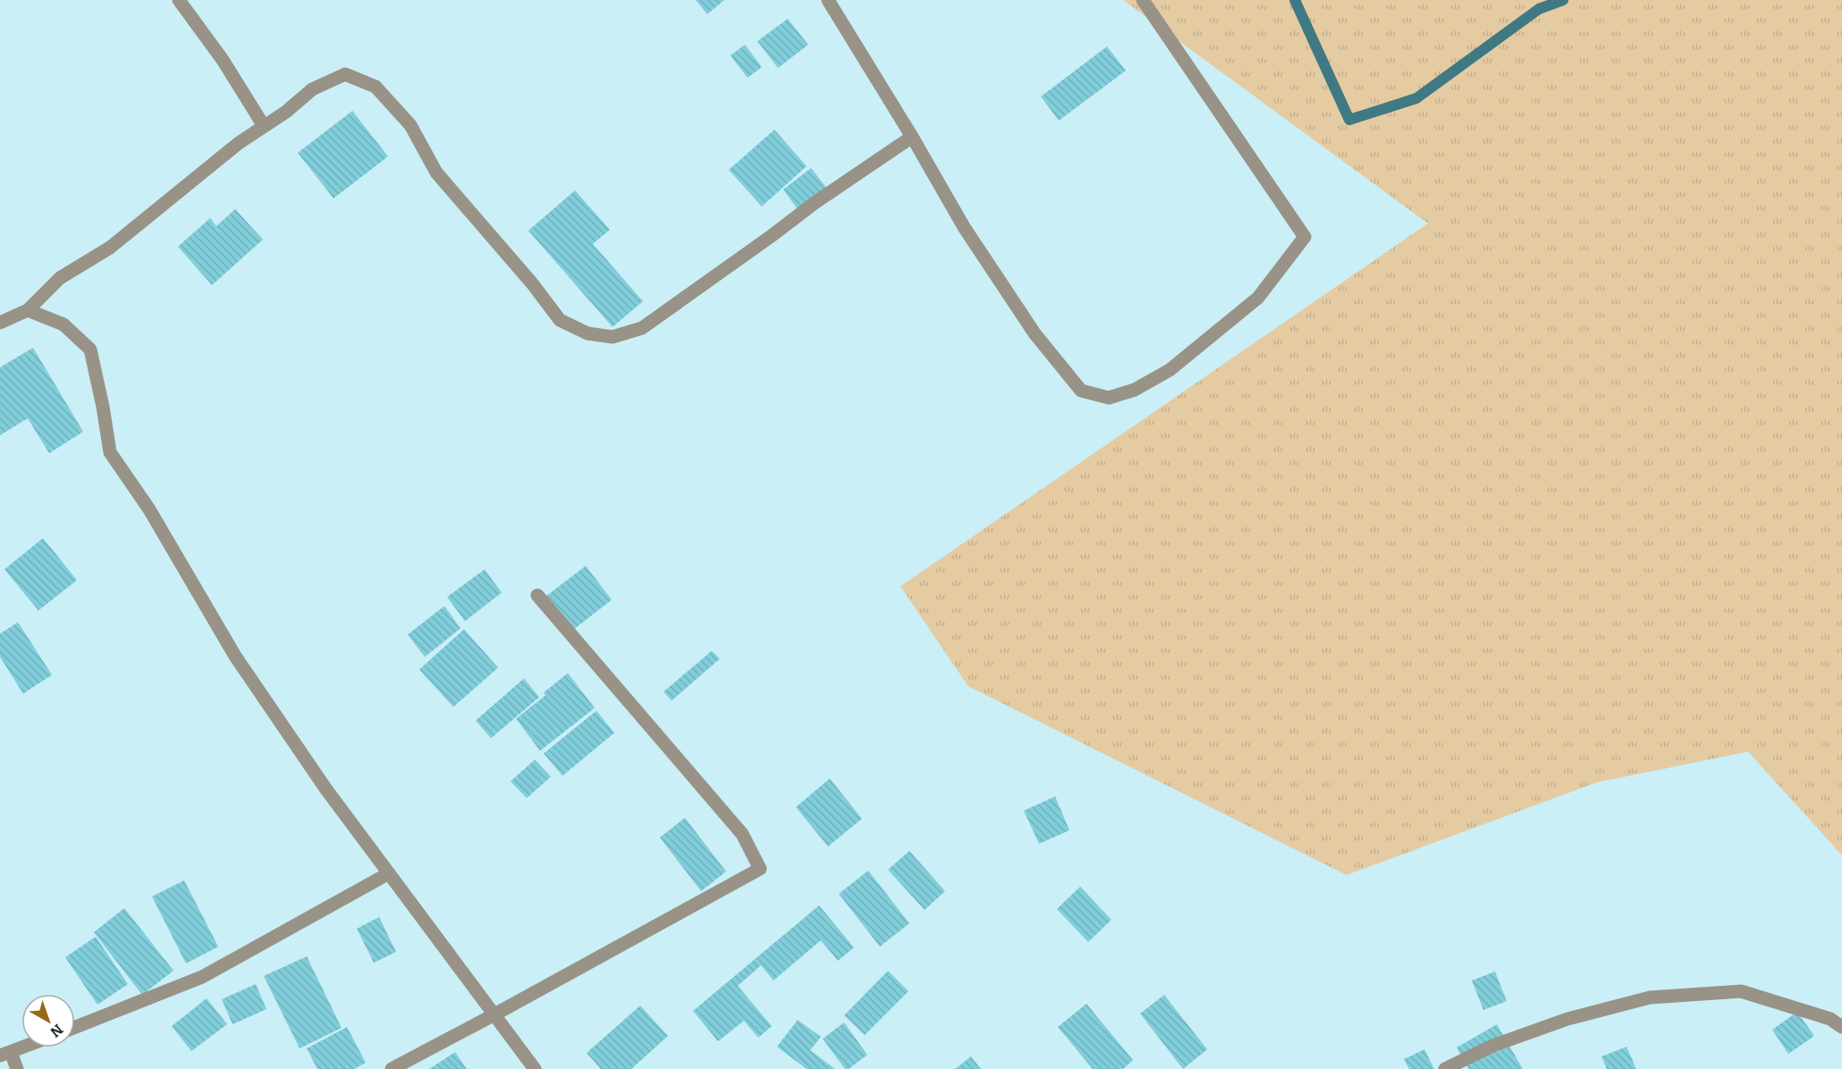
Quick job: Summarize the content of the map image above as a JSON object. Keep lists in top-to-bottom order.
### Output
{
  "north": "bottom right"
}
